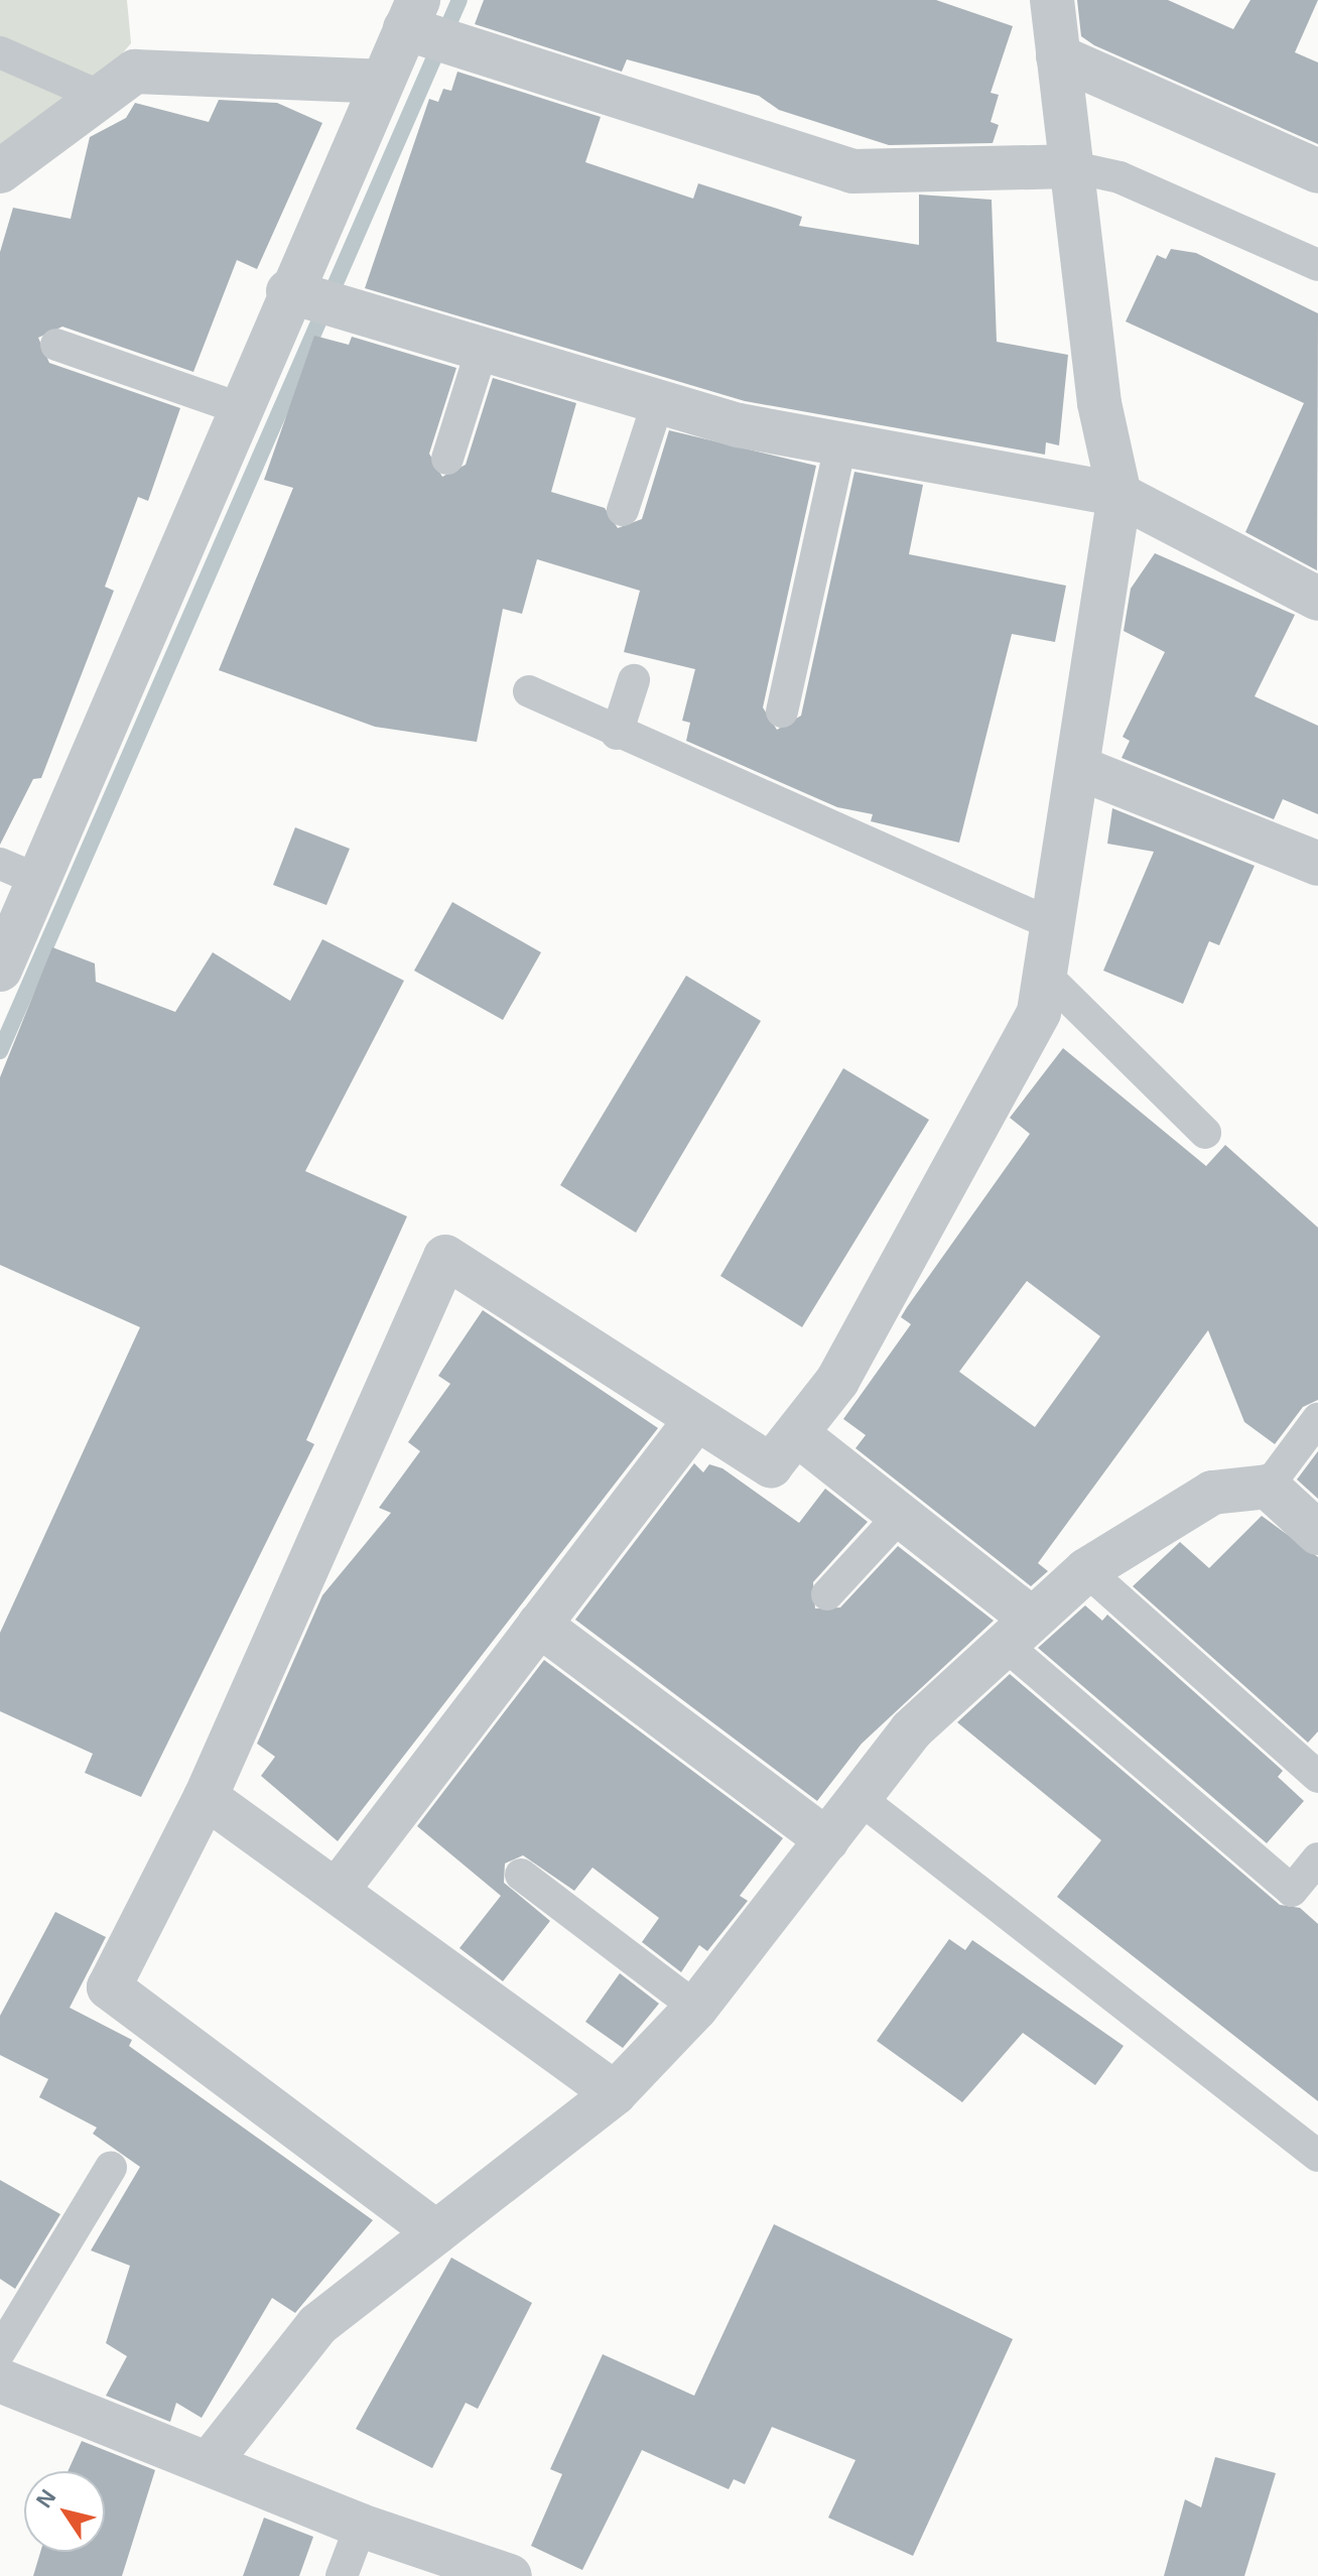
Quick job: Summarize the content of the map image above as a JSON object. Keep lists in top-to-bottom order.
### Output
{
  "north": "top left"
}
